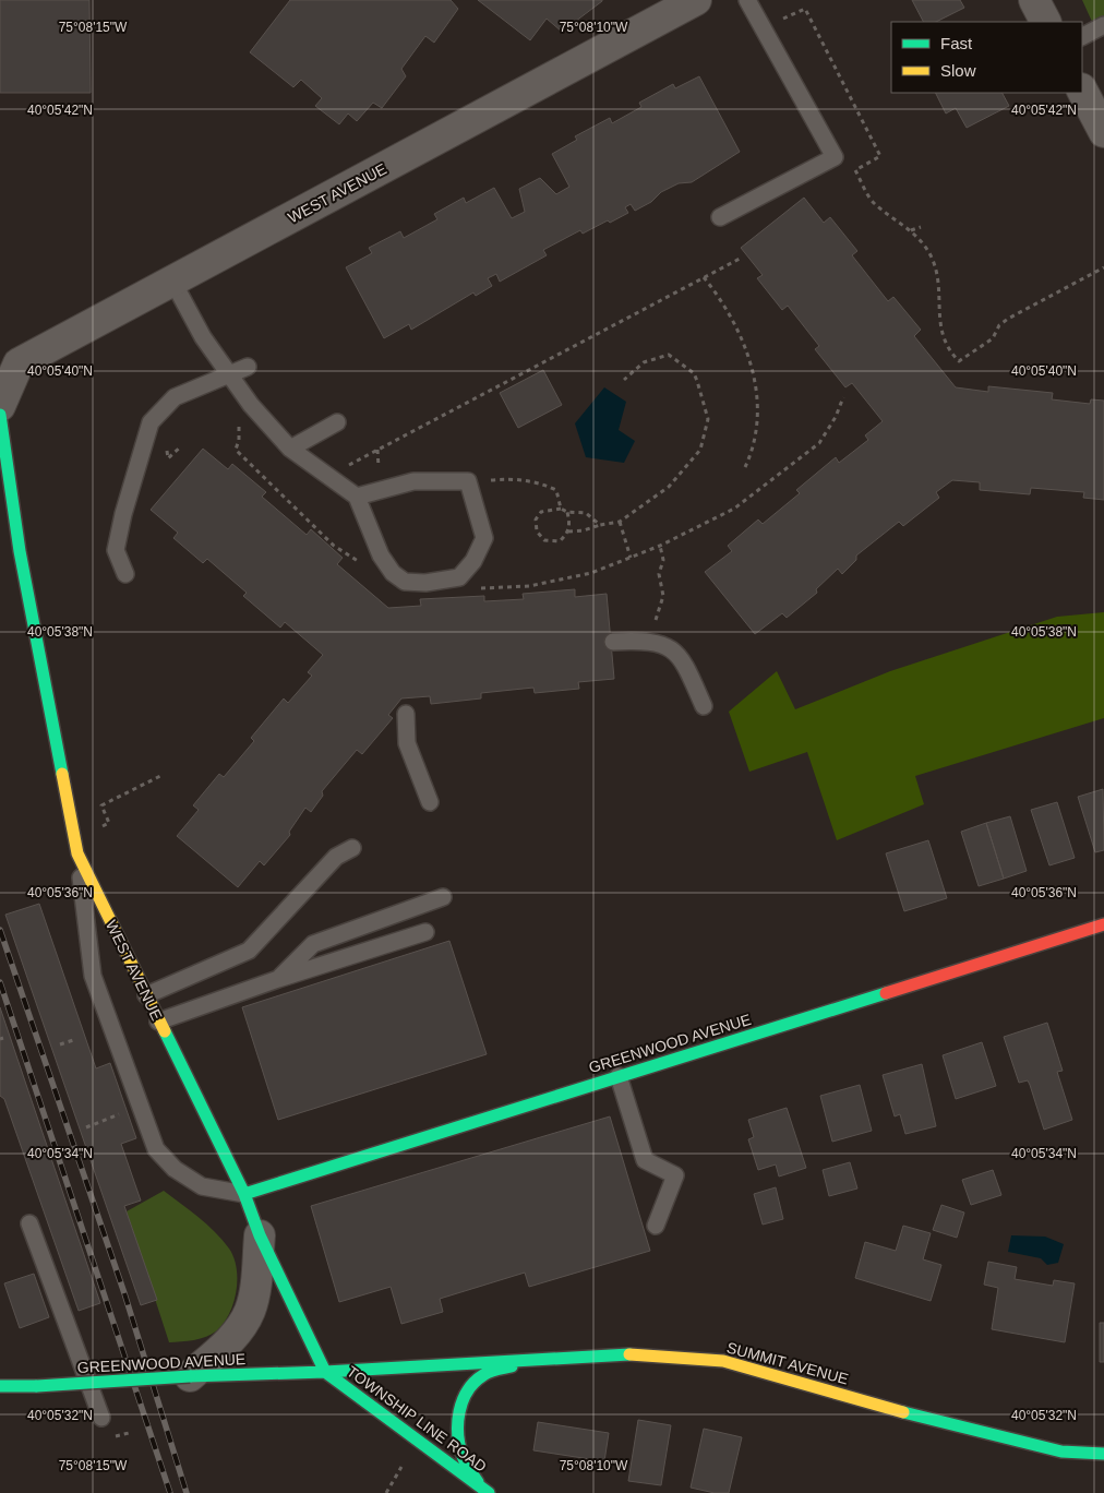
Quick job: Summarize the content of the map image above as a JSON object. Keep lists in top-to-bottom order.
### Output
{
  "streets": {
    "street": [
      "WEST AVENUE",
      "GREENWOOD AVENUE",
      "SUMMIT AVENUE",
      "TOWNSHIP LINE ROAD"
    ]
  },
  "crossings": [
    ["WEST AVENUE", "GREENWOOD AVENUE"],
    ["WEST AVENUE", "SUMMIT AVENUE"],
    ["WEST AVENUE", "TOWNSHIP LINE ROAD"],
    ["GREENWOOD AVENUE", "SUMMIT AVENUE"],
    ["GREENWOOD AVENUE", "TOWNSHIP LINE ROAD"],
    ["SUMMIT AVENUE", "TOWNSHIP LINE ROAD"]
  ],
  "legend": ["Fast", "Slow"],
  "coordinates": [
    "75°08'15\"W",
    "75°08'10\"W",
    "40°05'42\"N",
    "40°05'40\"N",
    "40°05'38\"N",
    "40°05'36\"N",
    "40°05'34\"N",
    "40°05'32\"N"
  ]
}
